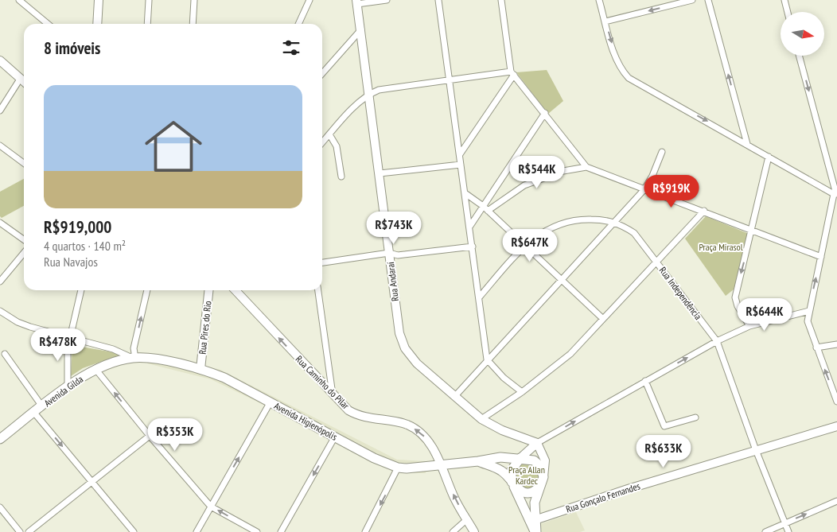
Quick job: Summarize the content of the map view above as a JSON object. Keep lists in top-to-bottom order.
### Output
{
  "streets": {
    "main road": [
      "Rua Andaraí",
      "Rua Pires do Rio",
      "Rua Caminho do Pilar",
      "Avenida Gilda",
      "Avenida Higienópolis",
      "Rua Gonçalo Fernandes"
    ],
    "street": ["Rua Independência"]
  },
  "crossings": [
    ["Rua Independência", "Rua Gonçalo Fernandes"],
    ["Rua Pires do Rio", "Avenida Higienópolis"],
    ["Rua Caminho do Pilar", "Avenida Higienópolis"],
    ["Avenida Gilda", "Avenida Higienópolis"]
  ],
  "one_way": ["Rua Caminho do Pilar"],
  "parks": ["Praça Mirasol", "Praça Allan Kardec"],
  "north": "right",
  "page": {
    "heading": "8 imóveis",
    "list": [
      {
        "name": "R$919,000",
        "note": "4 quartos · 140 m² · Rua Navajos"
      }
    ],
    "price": [
      "R$544K",
      "R$919K",
      "R$743K",
      "R$647K",
      "R$644K",
      "R$478K",
      "R$353K",
      "R$633K"
    ]
  }
}
